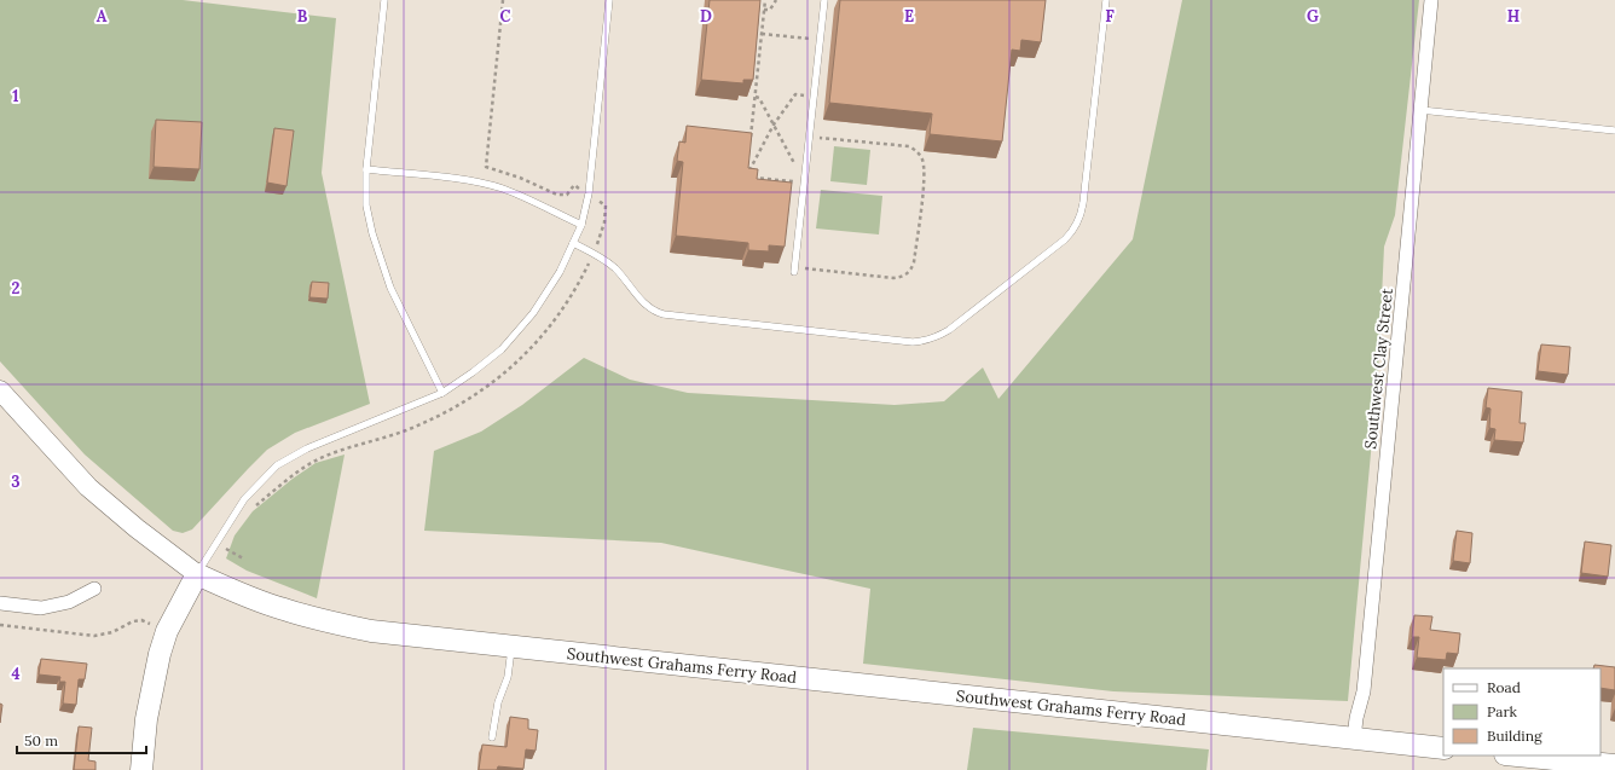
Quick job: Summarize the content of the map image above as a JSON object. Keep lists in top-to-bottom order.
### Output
{
  "streets": {
    "main road": ["Southwest Grahams Ferry Road"],
    "street": ["Southwest Clay Street"]
  },
  "crossings": [
    ["Southwest Clay Street", "Southwest Grahams Ferry Road"]
  ],
  "legend": ["Road", "Park", "Building"],
  "scale_bar": "50 m",
  "grid": {
    "columns": [
      "A",
      "B",
      "C",
      "D",
      "E",
      "F",
      "G",
      "H"
    ],
    "rows": [
      "1",
      "2",
      "3",
      "4"
    ]
  }
}
